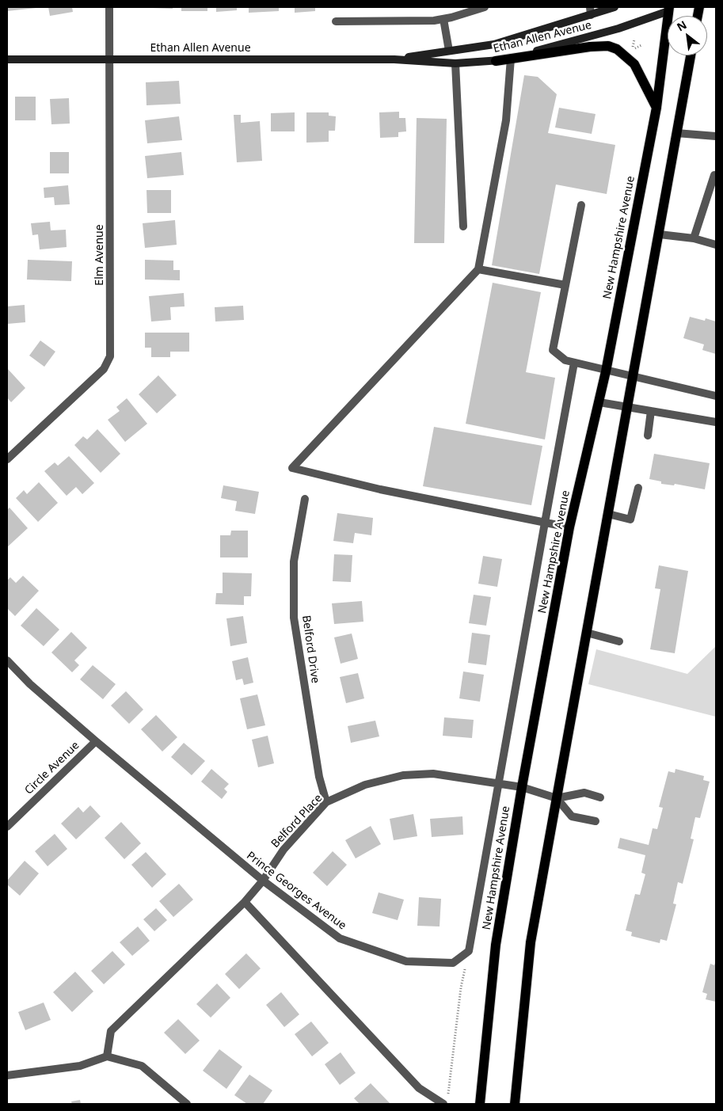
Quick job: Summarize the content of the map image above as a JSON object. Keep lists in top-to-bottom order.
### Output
{
  "streets": {
    "main road": ["Ethan Allen Avenue", "New Hampshire Avenue"],
    "street": [
      "Elm Avenue",
      "Belford Drive",
      "Circle Avenue",
      "Belford Place",
      "Prince Georges Avenue"
    ]
  },
  "crossings": [
    ["Ethan Allen Avenue", "New Hampshire Avenue"],
    ["Ethan Allen Avenue", "Elm Avenue"],
    ["New Hampshire Avenue", "Belford Place"],
    ["Belford Drive", "Belford Place"],
    ["Circle Avenue", "Prince Georges Avenue"],
    ["Belford Place", "Prince Georges Avenue"]
  ],
  "north": "top left"
}
